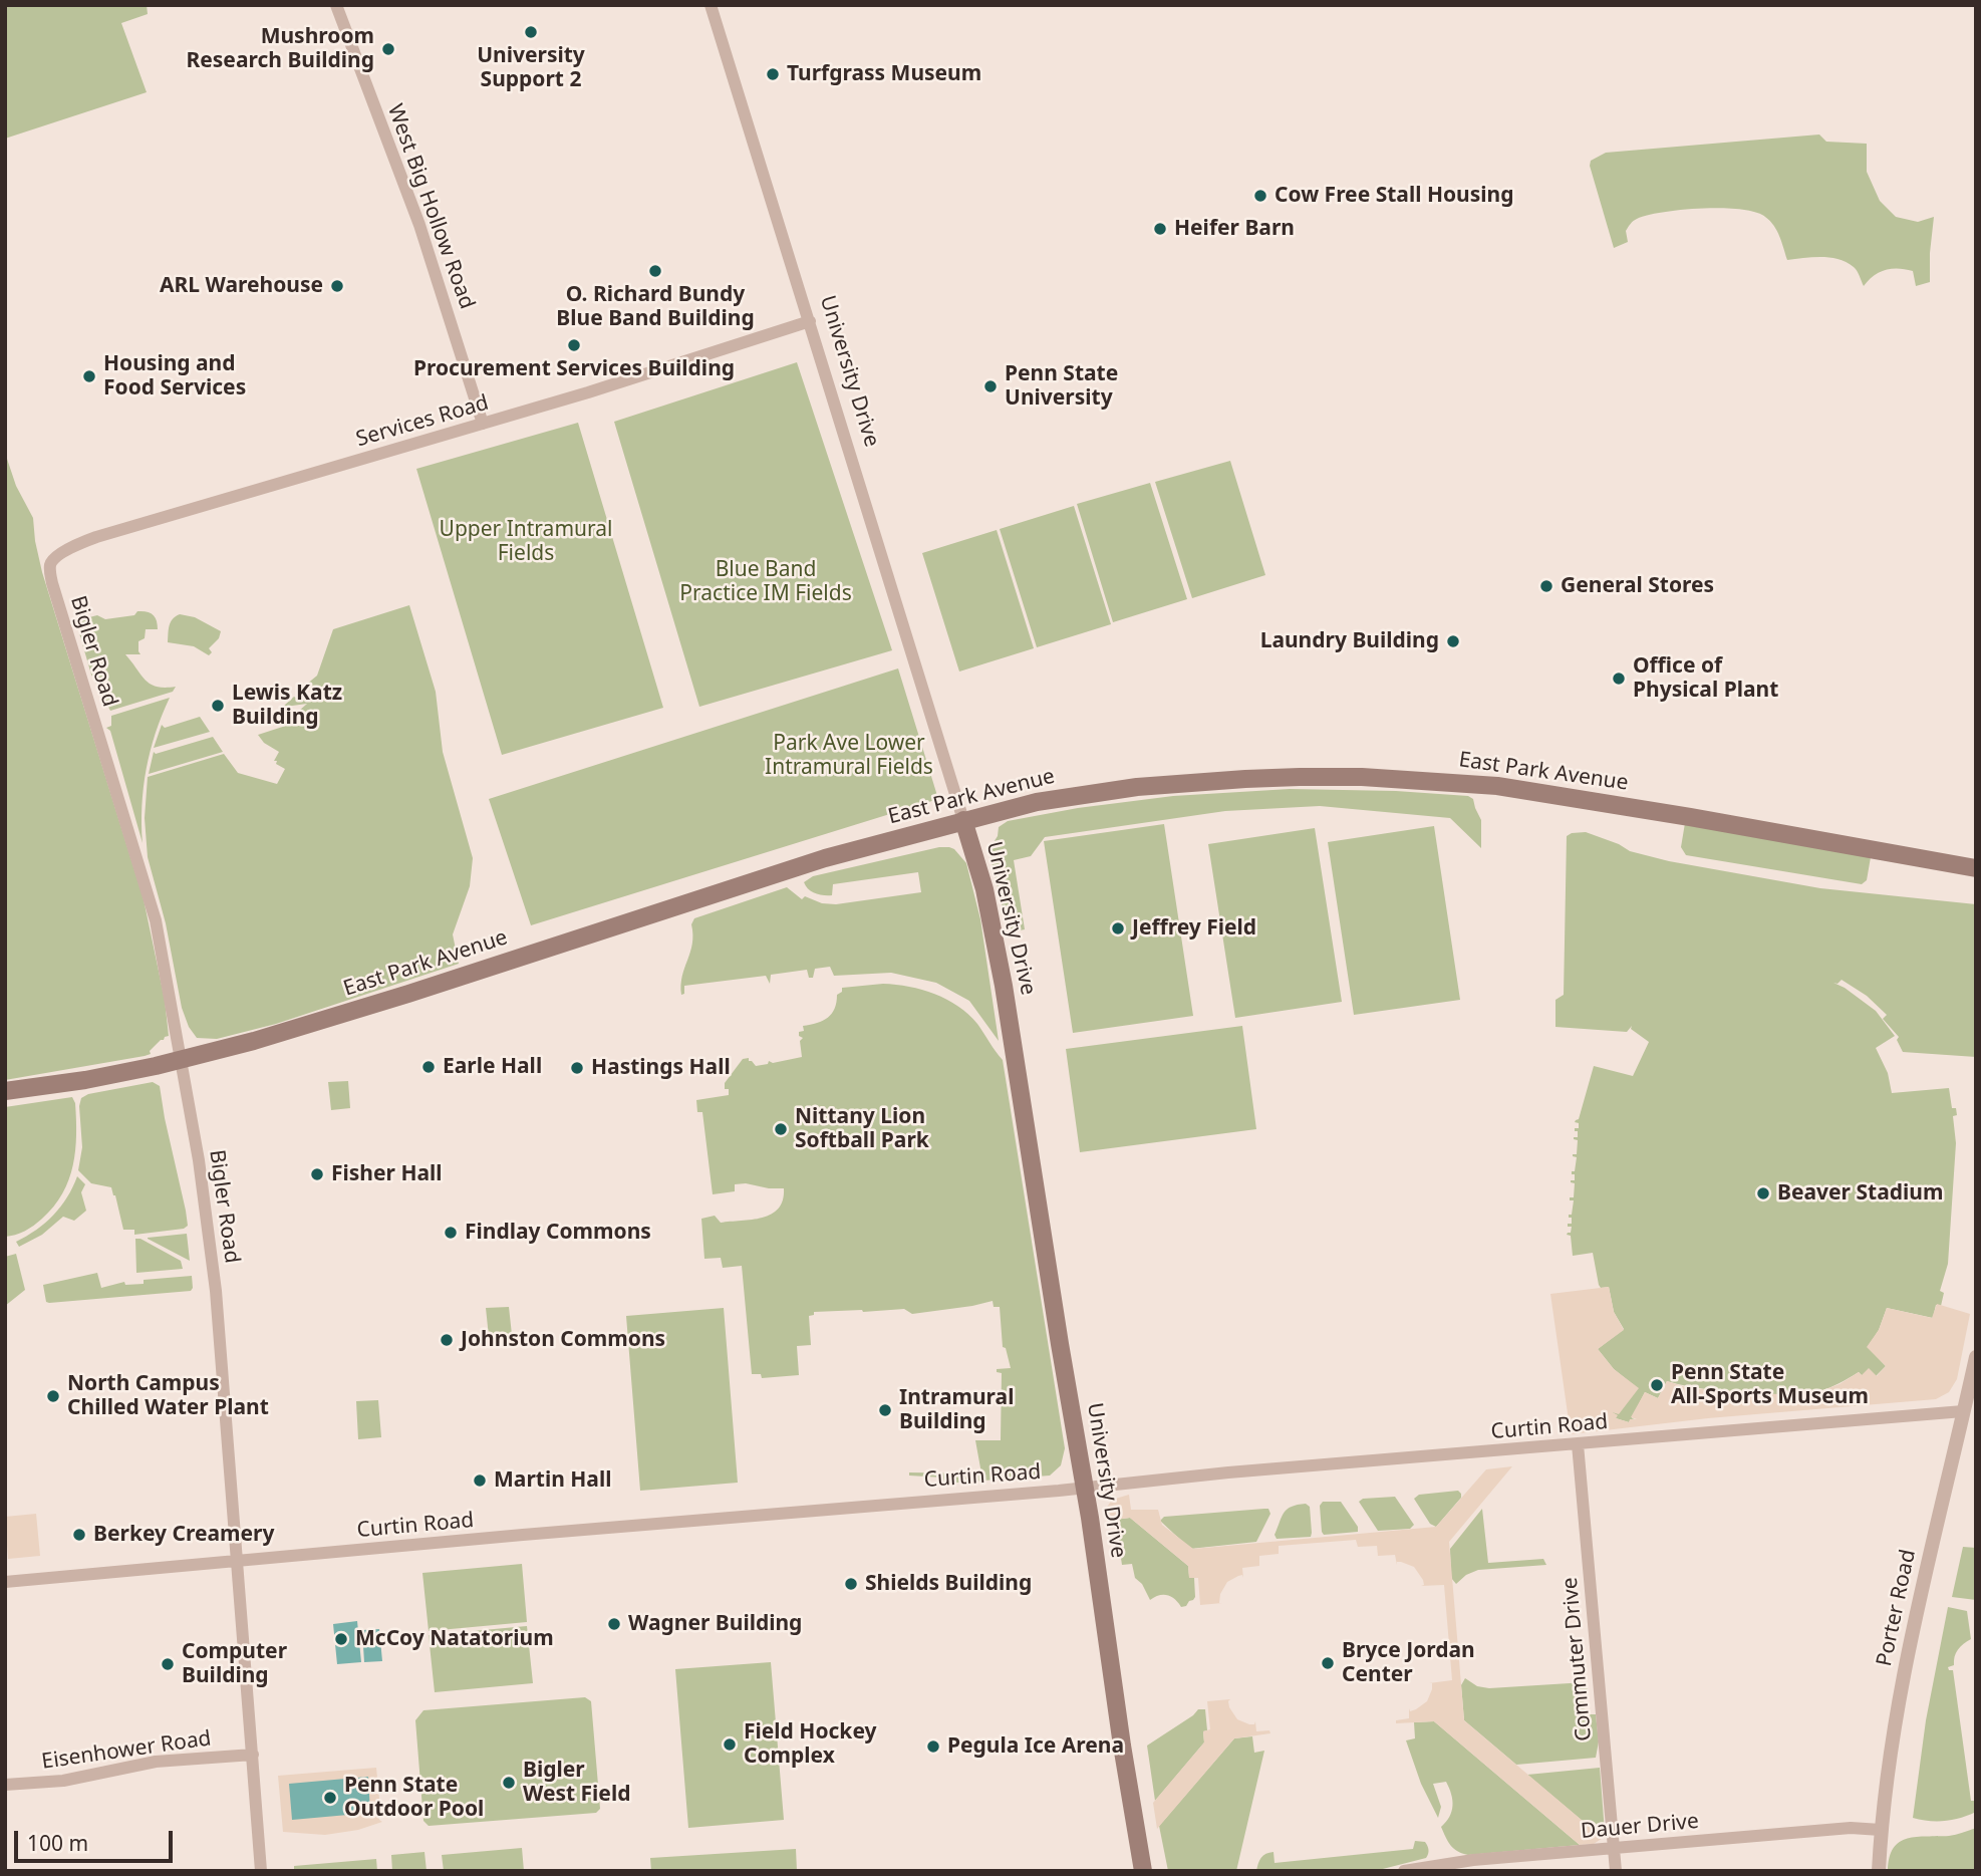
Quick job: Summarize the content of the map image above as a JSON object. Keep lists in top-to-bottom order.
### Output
{
  "streets": {
    "main road": ["University Drive", "East Park Avenue"],
    "street": [
      "West Big Hollow Road",
      "Services Road",
      "Bigler Road",
      "Curtin Road",
      "Porter Road",
      "Commuter Drive",
      "Eisenhower Road",
      "Dauer Drive"
    ]
  },
  "crossings": [
    ["West Big Hollow Road", "Services Road"],
    ["University Drive", "Services Road"],
    ["University Drive", "East Park Avenue"],
    ["University Drive", "Curtin Road"],
    ["Services Road", "Bigler Road"],
    ["Bigler Road", "East Park Avenue"],
    ["Bigler Road", "Curtin Road"],
    ["Bigler Road", "Eisenhower Road"],
    ["Curtin Road", "Porter Road"],
    ["Curtin Road", "Commuter Drive"],
    ["Porter Road", "Dauer Drive"],
    ["Commuter Drive", "Dauer Drive"]
  ],
  "parks": ["Upper Intramural Fields", "Blue Band Practice IM Fields", "Park Ave Lower Intramural Fields"],
  "places": [
    "University Support 2",
    "Mushroom Research Building",
    "Turfgrass Museum",
    "Cow Free Stall Housing",
    "Heifer Barn",
    "O. Richard Bundy Blue Band Building",
    "ARL Warehouse",
    "Procurement Services Building",
    "Housing and Food Services",
    "Penn State University",
    "General Stores",
    "Laundry Building",
    "Office of Physical Plant",
    "Lewis Katz Building",
    "Jeffrey Field",
    "Earle Hall",
    "Hastings Hall",
    "Nittany Lion Softball Park",
    "Fisher Hall",
    "Beaver Stadium",
    "Findlay Commons",
    "Johnston Commons",
    "Penn State All-Sports Museum",
    "North Campus Chilled Water Plant",
    "Intramural Building",
    "Martin Hall",
    "Berkey Creamery",
    "Shields Building",
    "Wagner Building",
    "McCoy Natatorium",
    "Bryce Jordan Center",
    "Computer Building",
    "Field Hockey Complex",
    "Pegula Ice Arena",
    "Bigler West Field",
    "Penn State Outdoor Pool"
  ],
  "scale_bar": "100 m"
}
